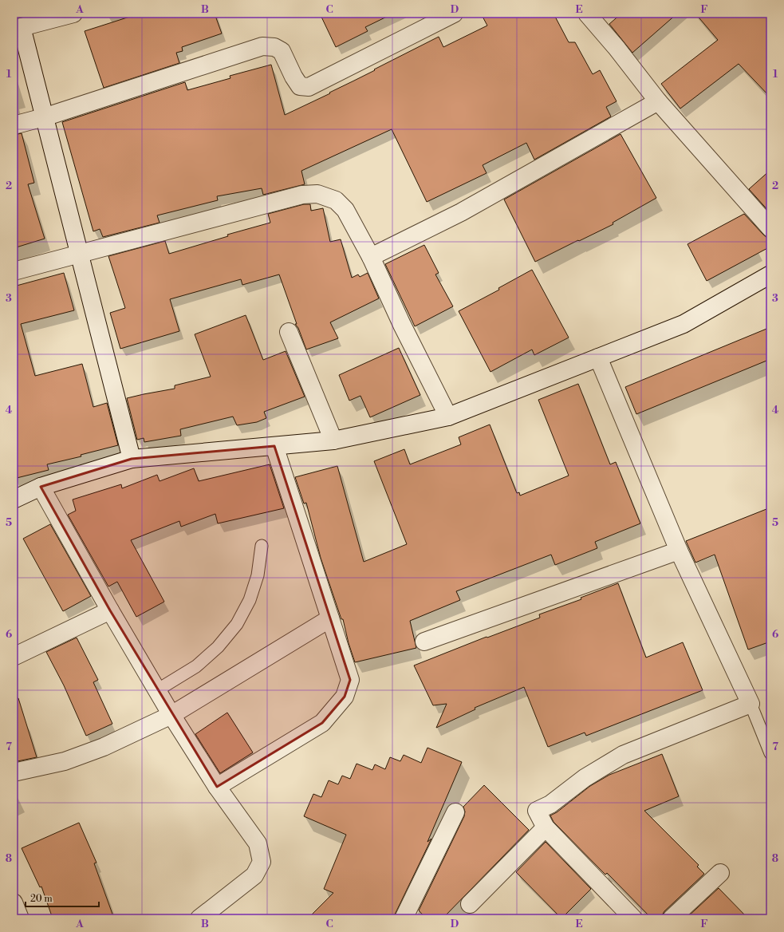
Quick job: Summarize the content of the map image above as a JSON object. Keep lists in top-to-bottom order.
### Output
{
  "scale_bar": "20 m",
  "grid": {
    "columns": [
      "A",
      "B",
      "C",
      "D",
      "E",
      "F"
    ],
    "rows": [
      "1",
      "2",
      "3",
      "4",
      "5",
      "6",
      "7",
      "8"
    ]
  }
}
